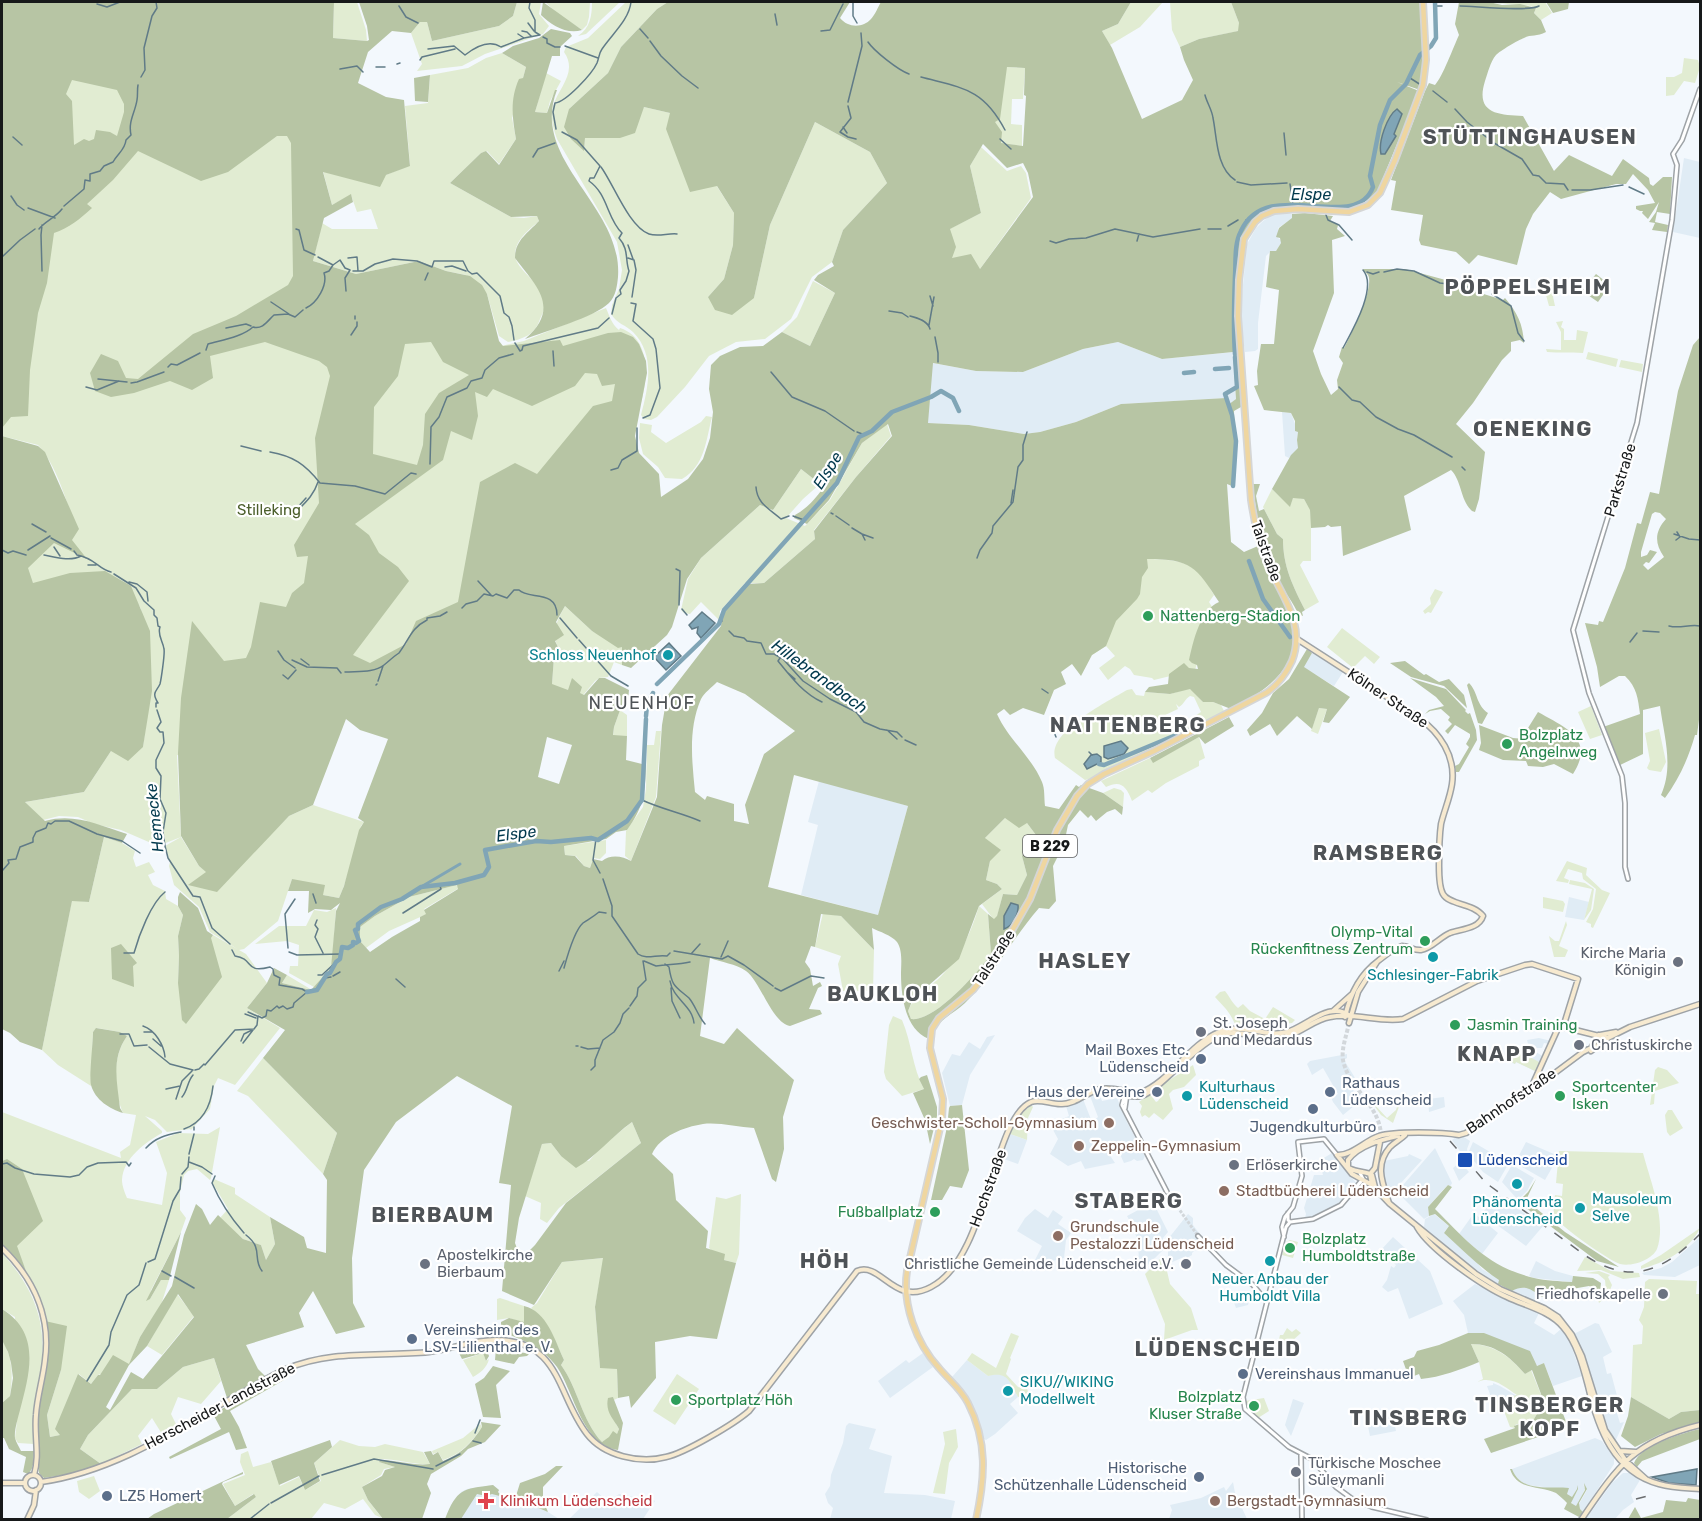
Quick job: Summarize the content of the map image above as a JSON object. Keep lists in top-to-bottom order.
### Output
{
  "streets": {
    "main road": [
      "Talstraße",
      "Kölner Straße",
      "B 229",
      "Bahnhofstraße",
      "Hochstraße",
      "Herscheider Landstraße"
    ],
    "street": ["Parkstraße"]
  },
  "crossings": [
    ["Talstraße", "Kölner Straße"],
    ["Talstraße", "B 229"],
    ["Talstraße", "Hochstraße"],
    ["Talstraße", "Herscheider Landstraße"],
    ["B 229", "Hochstraße"],
    ["B 229", "Herscheider Landstraße"],
    ["Hochstraße", "Herscheider Landstraße"]
  ],
  "districts": [
    "STÜTTINGHAUSEN",
    "PÖPPELSHEIM",
    "OENEKING",
    "NEUENHOF",
    "NATTENBERG",
    "RAMSBERG",
    "HASLEY",
    "BAUKLOH",
    "KNAPP",
    "STABERG",
    "BIERBAUM",
    "HÖH",
    "LÜDENSCHEID",
    "TINSBERGER KOPF",
    "TINSBERG"
  ],
  "water": ["Elspe", "Hillebrandbach", "Hemecke"],
  "parks": ["Stilleking"],
  "places": {
    "other": [
      "Nattenberg-Stadion",
      "Schloss Neuenhof",
      "Bolzplatz Angelnweg",
      "Olymp-Vital Rückenfitness Zentrum",
      "Schlesinger-Fabrik",
      "Kirche Maria Königin",
      "Jasmin Training",
      "St. Joseph und Medardus",
      "Christuskirche",
      "Mail Boxes Etc. Lüdenscheid",
      "Haus der Vereine",
      "Rathaus Lüdenscheid",
      "Kulturhaus Lüdenscheid",
      "Sportcenter Isken",
      "Jugendkulturbüro",
      "Geschwister-Scholl-Gymnasium",
      "Zeppelin-Gymnasium",
      "Erlöserkirche",
      "Phänomenta Lüdenscheid",
      "Stadtbücherei Lüdenscheid",
      "Mausoleum Selve",
      "Fußballplatz",
      "Grundschule Pestalozzi Lüdenscheid",
      "Bolzplatz Humboldtstraße",
      "Neuer Anbau der Humboldt Villa",
      "Apostelkirche Bierbaum",
      "Christliche Gemeinde Lüdenscheid e.V.",
      "Friedhofskapelle",
      "Vereinsheim des LSV-Lilienthal e. V.",
      "Vereinshaus Immanuel",
      "SIKU//WIKING Modellwelt",
      "Sportplatz Höh",
      "Bolzplatz Kluser Straße",
      "Türkische Moschee Süleymanli",
      "Historische Schützenhalle Lüdenscheid",
      "LZ5 Homert",
      "Bergstadt-Gymnasium"
    ],
    "transit": ["Lüdenscheid"],
    "health": ["Klinikum Lüdenscheid"]
  }
}
